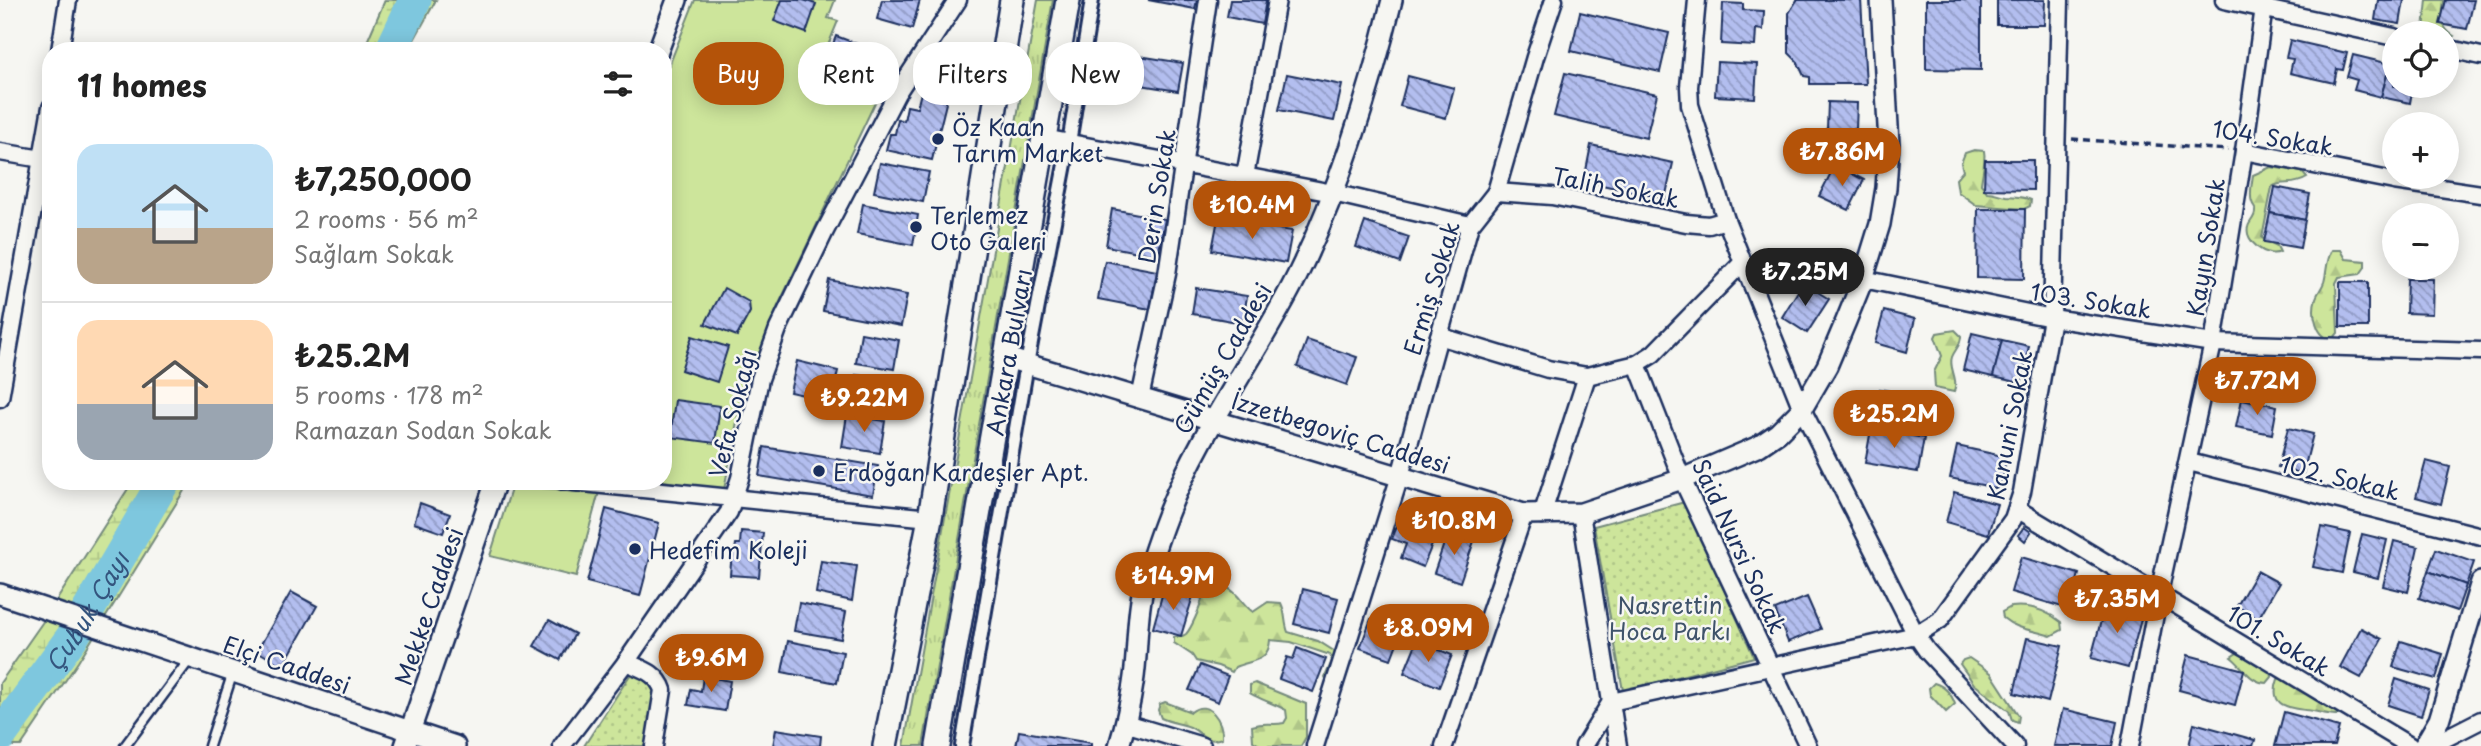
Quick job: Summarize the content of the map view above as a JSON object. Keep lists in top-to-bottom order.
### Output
{
  "streets": {
    "main road": ["Ankara Bulvarı"],
    "street": [
      "104. Sokak",
      "Talih Sokak",
      "Derin Sokak",
      "Kayın Sokak",
      "Ermiş Sokak",
      "103. Sokak",
      "Gümüş Caddesi",
      "Vefa Sokağı",
      "Kanuni Sokak",
      "İzzetbegoviç Caddesi",
      "102. Sokak",
      "Said Nursi Sokak",
      "Mekke Caddesi",
      "101. Sokak",
      "Elçi Caddesi"
    ]
  },
  "crossings": [
    ["104. Sokak", "Kayın Sokak"],
    ["104. Sokak", "Kanuni Sokak"],
    ["Talih Sokak", "Ermiş Sokak"],
    ["Derin Sokak", "İzzetbegoviç Caddesi"],
    ["Kayın Sokak", "103. Sokak"],
    ["Kayın Sokak", "102. Sokak"],
    ["Kayın Sokak", "101. Sokak"],
    ["Ermiş Sokak", "İzzetbegoviç Caddesi"],
    ["103. Sokak", "Kanuni Sokak"],
    ["103. Sokak", "İzzetbegoviç Caddesi"],
    ["Ankara Bulvarı", "İzzetbegoviç Caddesi"],
    ["Gümüş Caddesi", "İzzetbegoviç Caddesi"],
    ["Kanuni Sokak", "Said Nursi Sokak"],
    ["Kanuni Sokak", "101. Sokak"],
    ["İzzetbegoviç Caddesi", "Said Nursi Sokak"],
    ["Mekke Caddesi", "Elçi Caddesi"]
  ],
  "water": ["Çubuk Çayı"],
  "parks": ["Nasrettin Hoca Parkı"],
  "places": [
    "Öz Kaan Tarım Market",
    "Terlemez Oto Galeri",
    "Erdoğan Kardeşler Apt.",
    "Hedefim Koleji"
  ],
  "page": {
    "map_buttons": ["+", "−"],
    "chip": [
      "Buy",
      "Rent",
      "Filters",
      "New"
    ],
    "heading": "11 homes",
    "list": [
      {
        "name": "₺7,250,000",
        "note": "2 rooms · 56 m² · Sağlam Sokak"
      },
      {
        "name": "₺25.2M",
        "note": "5 rooms · 178 m² · Ramazan Sodan Sokak"
      }
    ],
    "price": [
      "₺7.86M",
      "₺10.4M",
      "₺7.25M",
      "₺7.72M",
      "₺9.22M",
      "₺25.2M",
      "₺10.8M",
      "₺14.9M",
      "₺7.35M",
      "₺8.09M",
      "₺9.6M"
    ]
  }
}
